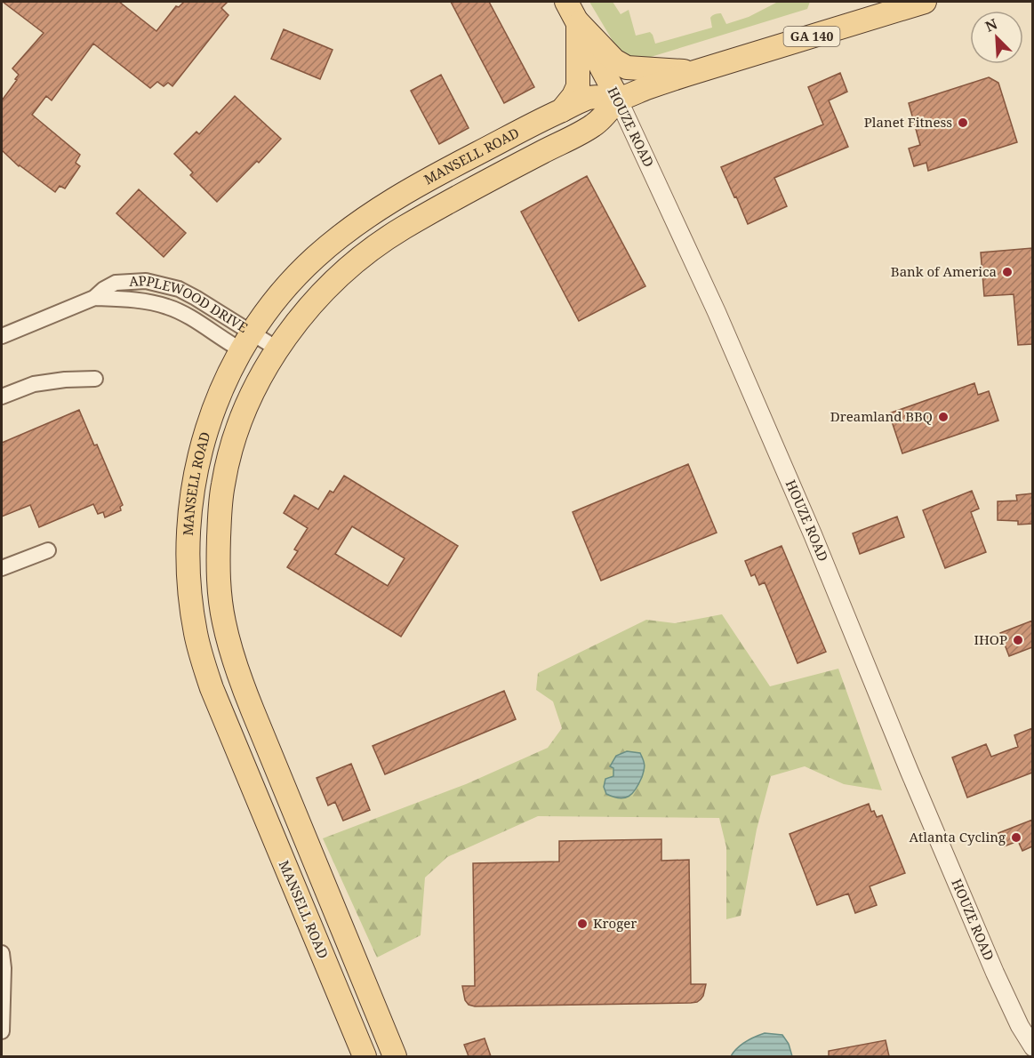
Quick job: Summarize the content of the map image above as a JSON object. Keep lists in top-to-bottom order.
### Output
{
  "streets": {
    "main road": ["GA 140", "HOUZE ROAD", "MANSELL ROAD"],
    "street": ["APPLEWOOD DRIVE"]
  },
  "crossings": [
    ["HOUZE ROAD", "MANSELL ROAD"],
    ["MANSELL ROAD", "APPLEWOOD DRIVE"]
  ],
  "places": [
    "Planet Fitness",
    "Bank of America",
    "Dreamland BBQ",
    "IHOP",
    "Atlanta Cycling",
    "Kroger"
  ],
  "north": "top left"
}
